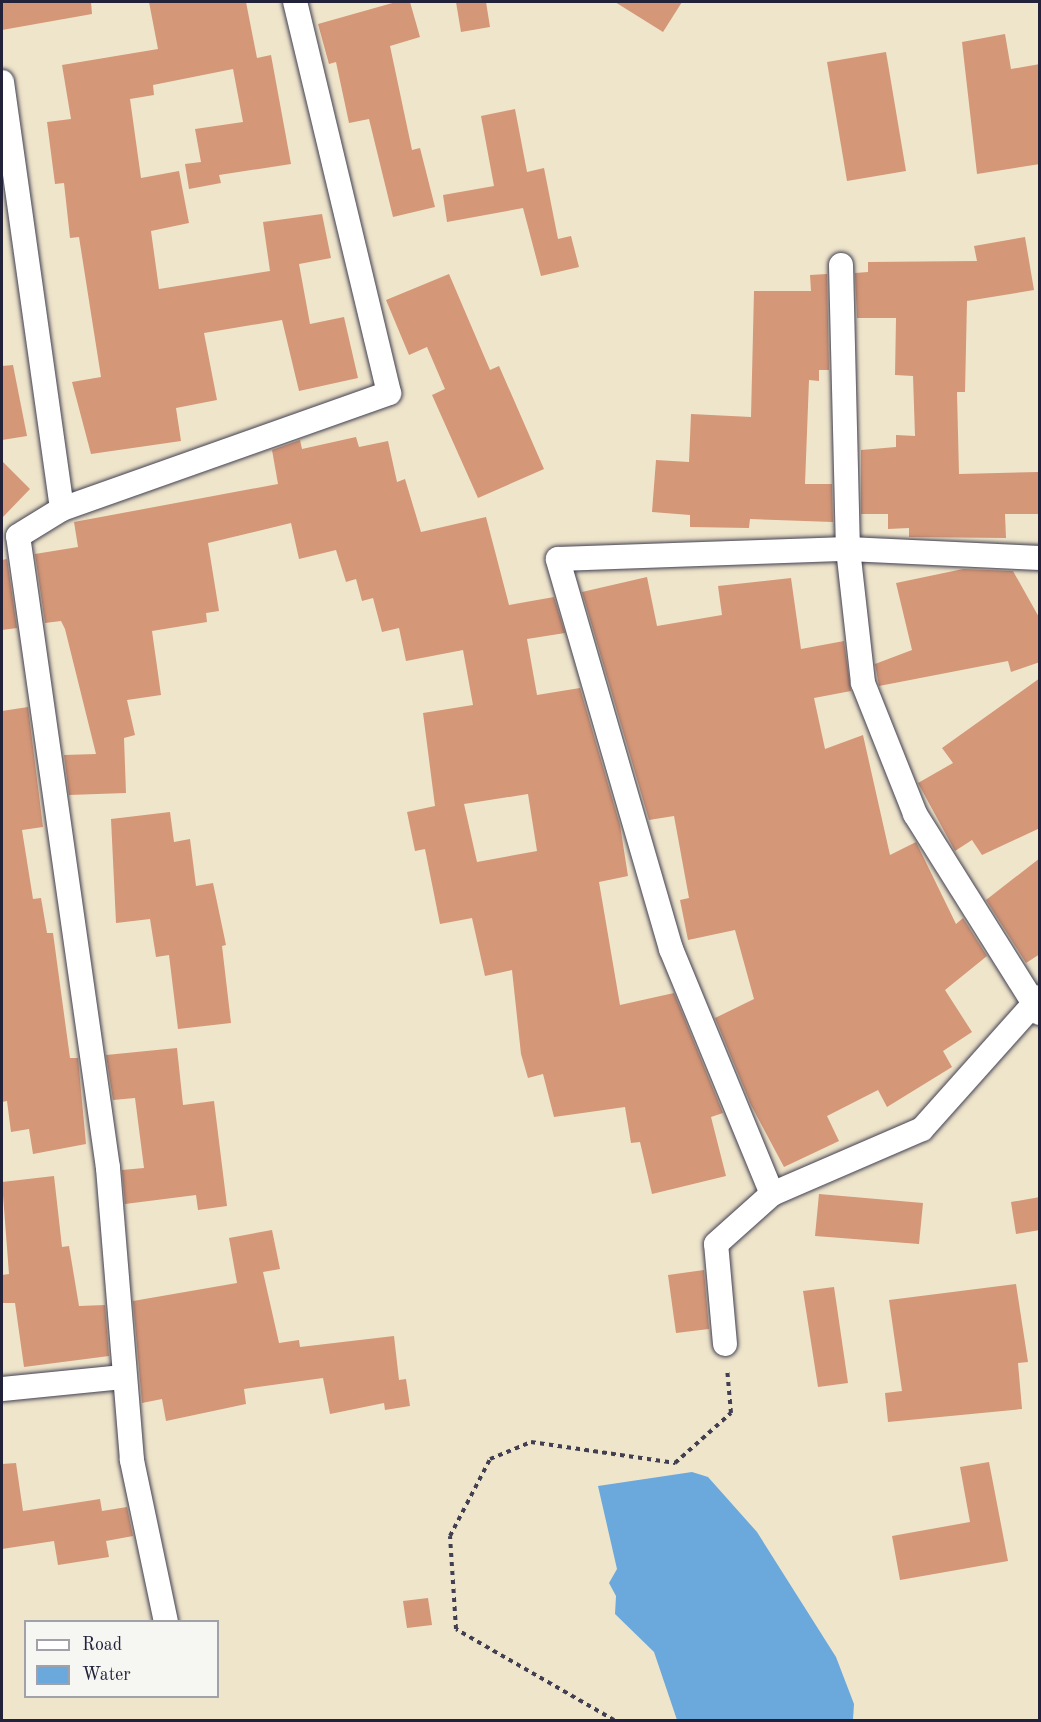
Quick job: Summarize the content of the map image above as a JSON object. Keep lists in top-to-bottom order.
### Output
{
  "legend": ["Road", "Water"]
}
